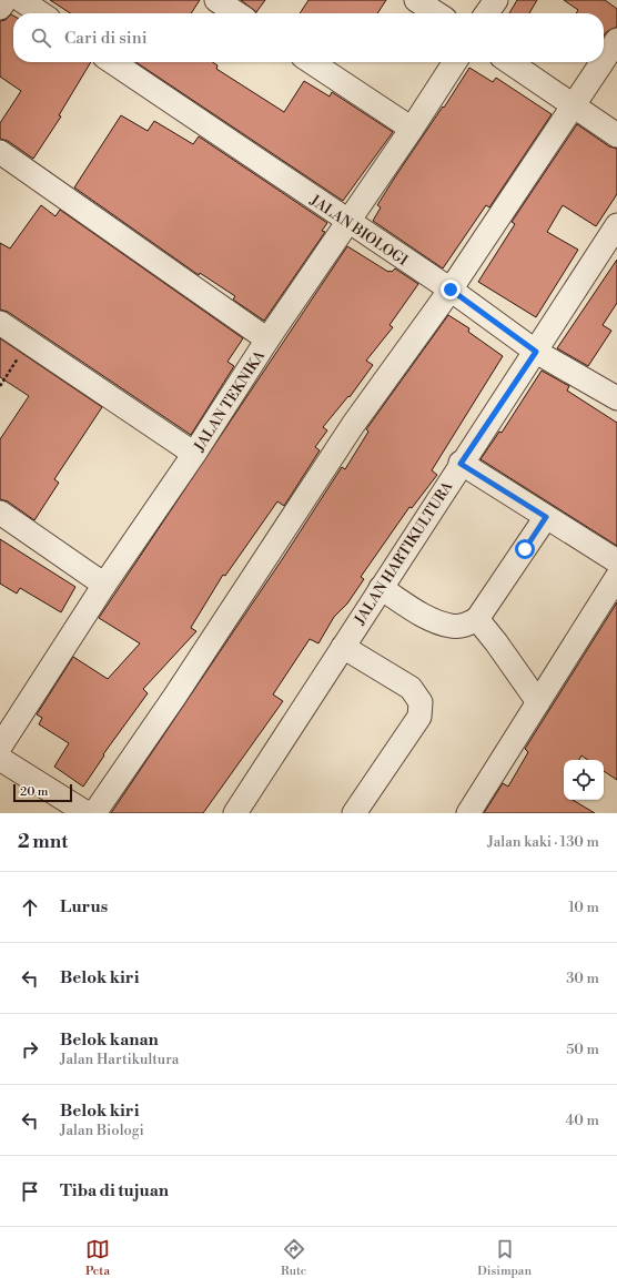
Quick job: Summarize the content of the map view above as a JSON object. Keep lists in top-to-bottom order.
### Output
{
  "streets": {
    "street": ["JALAN BIOLOGI", "JALAN TEKNIKA", "JALAN HARTIKULTURA"]
  },
  "crossings": [
    ["JALAN BIOLOGI", "JALAN TEKNIKA"],
    ["JALAN BIOLOGI", "JALAN HARTIKULTURA"]
  ],
  "scale_bar": "20 m",
  "page": {
    "search": "Cari di sini",
    "scale": "20 m",
    "heading": ["2 mnt", "Jalan kaki · 130 m"],
    "list": [
      ["Lurus", "10 m"],
      ["Belok kiri", "30 m"],
      ["Belok kanan", "Jalan Hartikultura", "50 m"],
      ["Belok kiri", "Jalan Biologi", "40 m"],
      "Tiba di tujuan"
    ],
    "nav": ["Peta", "Rute", "Disimpan"]
  }
}
